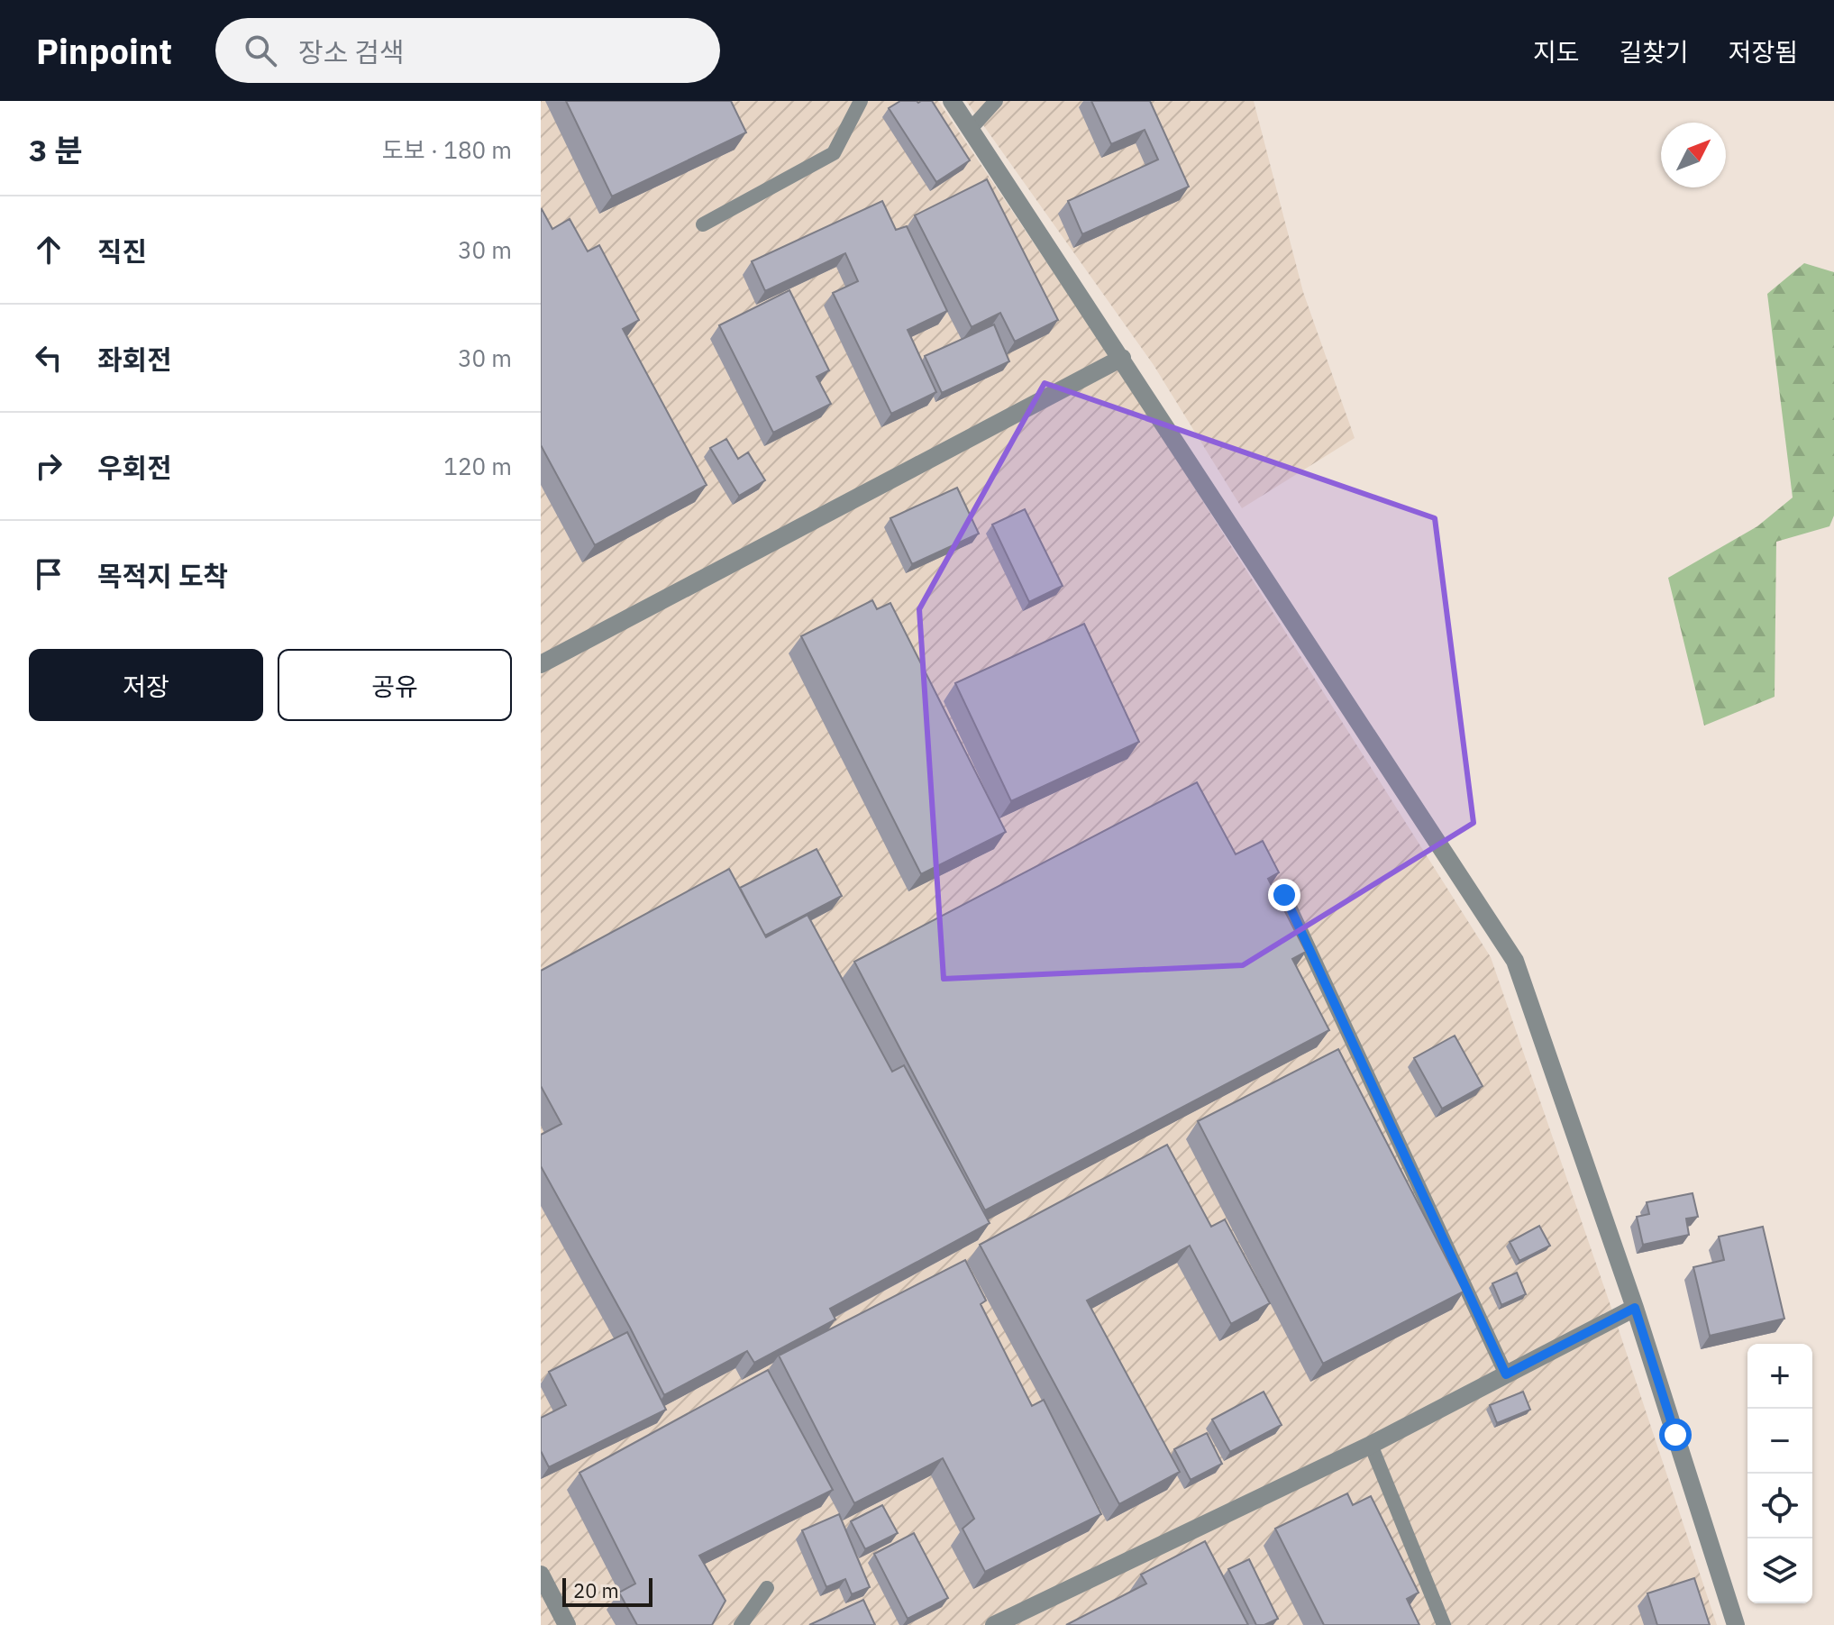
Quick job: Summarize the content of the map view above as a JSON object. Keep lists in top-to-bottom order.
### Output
{
  "scale_bar": "20 m",
  "north": "top right",
  "page": {
    "header": "Pinpoint",
    "search": "장소 검색",
    "nav": ["지도", "길찾기", "저장됨"],
    "heading": ["3 분", "도보 · 180 m"],
    "list": [
      ["직진", "30 m"],
      ["좌회전", "30 m"],
      ["우회전", "120 m"],
      "목적지 도착"
    ],
    "buttons": ["저장", "공유"],
    "map_buttons": ["+", "−"],
    "scale": "20 m"
  }
}
